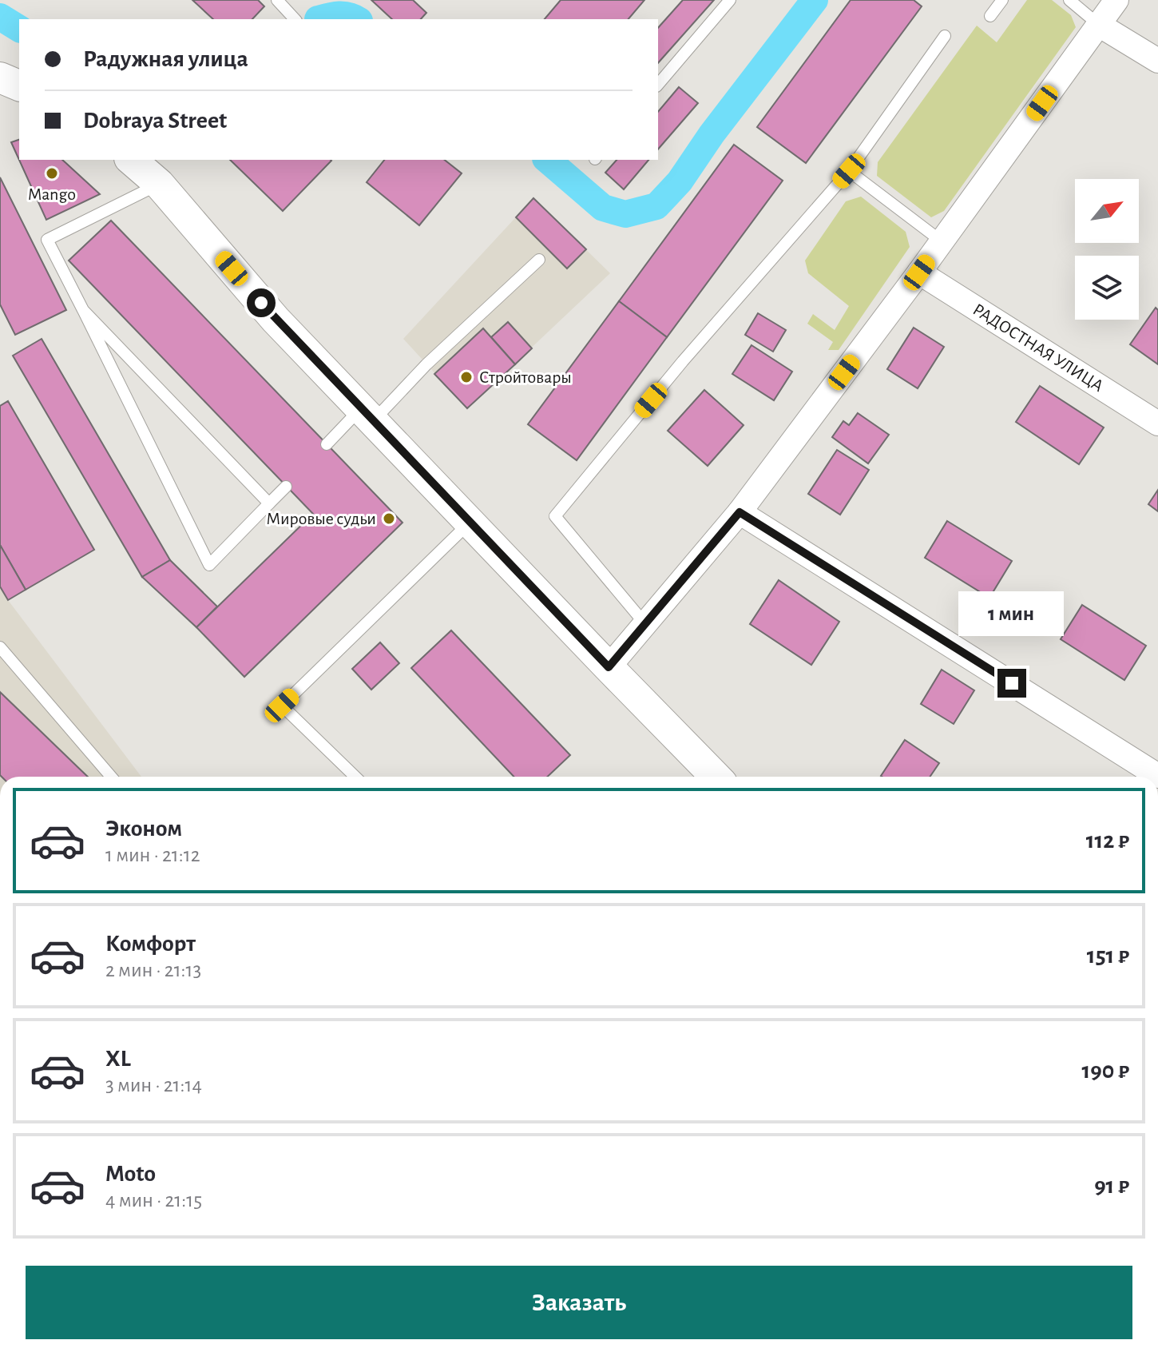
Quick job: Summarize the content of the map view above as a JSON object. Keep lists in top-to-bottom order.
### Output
{
  "streets": {
    "street": ["РАДОСТНАЯ УЛИЦА"]
  },
  "places": ["Mango", "Стройтовары", "Мировые судьи"],
  "north": "top right",
  "page": {
    "banner": ["Радужная улица", "Dobraya Street"],
    "bubble": "1 мин",
    "list": [
      {
        "name": "Эконом",
        "note": "1 мин · 21:12",
        "value": "112 ₽"
      },
      {
        "name": "Комфорт",
        "note": "2 мин · 21:13",
        "value": "151 ₽"
      },
      {
        "name": "XL",
        "note": "3 мин · 21:14",
        "value": "190 ₽"
      },
      {
        "name": "Moto",
        "note": "4 мин · 21:15",
        "value": "91 ₽"
      }
    ],
    "buttons": "Заказать"
  }
}
